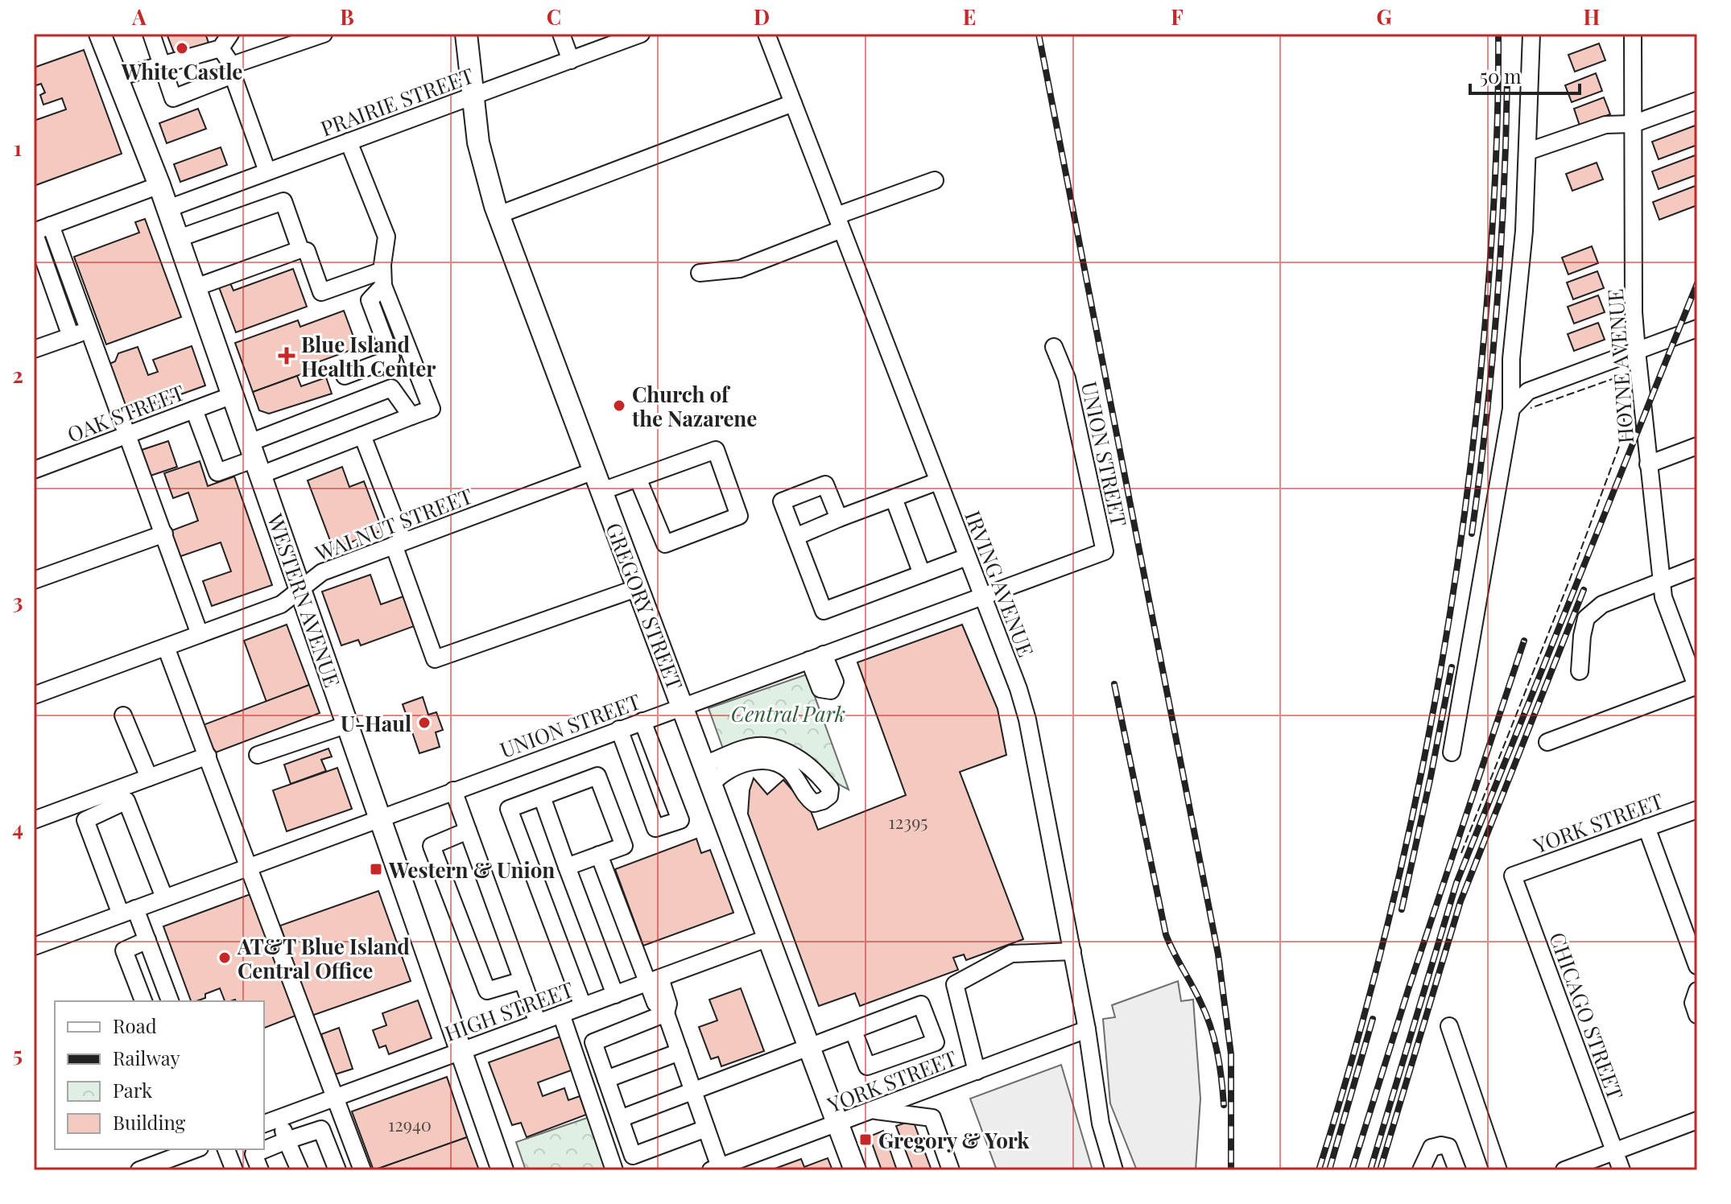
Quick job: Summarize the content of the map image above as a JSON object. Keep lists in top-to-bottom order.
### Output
{
  "streets": {
    "main road": ["WESTERN AVENUE", "GREGORY STREET"],
    "street": [
      "PRAIRIE STREET",
      "HOYNE AVENUE",
      "OAK STREET",
      "UNION STREET",
      "WALNUT STREET",
      "IRVING AVENUE",
      "YORK STREET",
      "HIGH STREET",
      "CHICAGO STREET"
    ]
  },
  "crossings": [
    ["PRAIRIE STREET", "WESTERN AVENUE"],
    ["PRAIRIE STREET", "GREGORY STREET"],
    ["OAK STREET", "WESTERN AVENUE"],
    ["UNION STREET", "IRVING AVENUE"],
    ["UNION STREET", "WESTERN AVENUE"],
    ["UNION STREET", "GREGORY STREET"],
    ["WALNUT STREET", "WESTERN AVENUE"],
    ["WALNUT STREET", "GREGORY STREET"],
    ["IRVING AVENUE", "YORK STREET"],
    ["WESTERN AVENUE", "HIGH STREET"],
    ["GREGORY STREET", "YORK STREET"],
    ["GREGORY STREET", "HIGH STREET"],
    ["YORK STREET", "CHICAGO STREET"]
  ],
  "parks": ["Central Park"],
  "places": {
    "other": [
      "White Castle",
      "Church of the Nazarene",
      "U-Haul",
      "AT&T Blue Island Central Office"
    ],
    "health": ["Blue Island Health Center"],
    "transit": ["Western & Union", "Gregory & York"]
  },
  "house_numbers": ["12395", "12940"],
  "legend": [
    "Road",
    "Railway",
    "Park",
    "Building"
  ],
  "scale_bar": "50 m",
  "grid": {
    "columns": [
      "A",
      "B",
      "C",
      "D",
      "E",
      "F",
      "G",
      "H"
    ],
    "rows": [
      "1",
      "2",
      "3",
      "4",
      "5"
    ]
  }
}
